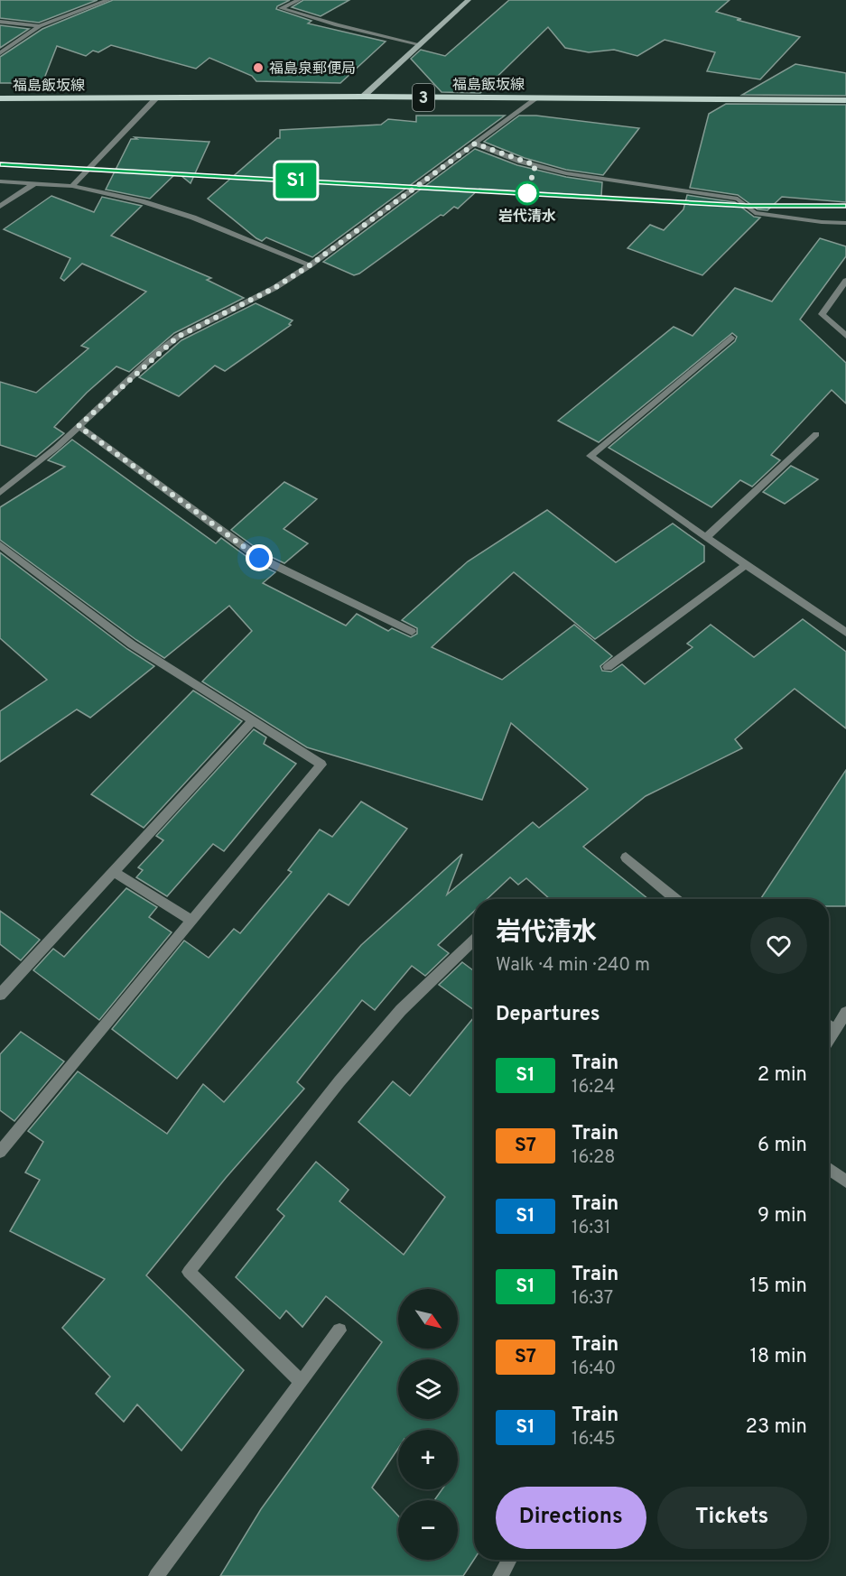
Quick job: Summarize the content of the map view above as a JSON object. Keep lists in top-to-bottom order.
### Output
{
  "streets": {
    "main road": ["福島飯坂線", "3"]
  },
  "places": ["福島泉郵便局", "岩代清水"],
  "north": "bottom right",
  "page": {
    "on_map": "S1",
    "heading": [
      ["岩代清水", "Walk · 4 min · 240 m"],
      "Departures"
    ],
    "list": [
      {
        "mark": "S1",
        "name": "Train",
        "note": "16:24",
        "value": "2 min"
      },
      {
        "mark": "S7",
        "name": "Train",
        "note": "16:28",
        "value": "6 min"
      },
      {
        "mark": "S1",
        "name": "Train",
        "note": "16:31",
        "value": "9 min"
      },
      {
        "mark": "S1",
        "name": "Train",
        "note": "16:37",
        "value": "15 min"
      },
      {
        "mark": "S7",
        "name": "Train",
        "note": "16:40",
        "value": "18 min"
      },
      {
        "mark": "S1",
        "name": "Train",
        "note": "16:45",
        "value": "23 min"
      }
    ],
    "map_buttons": ["+", "−"],
    "buttons": ["Directions", "Tickets"]
  }
}
